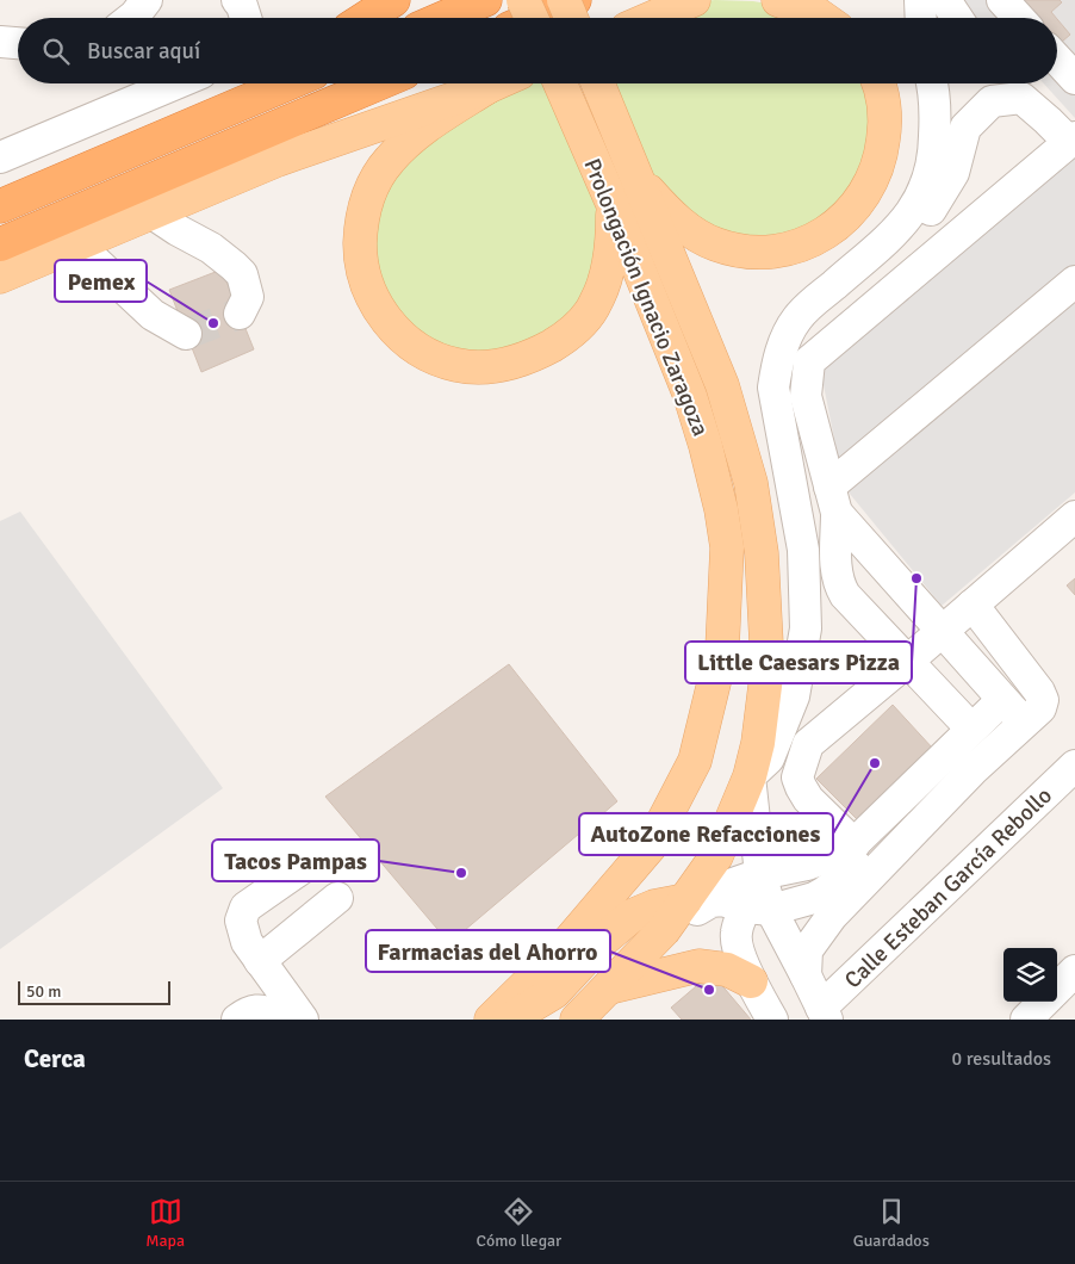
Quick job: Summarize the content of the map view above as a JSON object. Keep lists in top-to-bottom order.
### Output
{
  "streets": {
    "main road": ["Prolongación Ignacio Zaragoza"],
    "street": ["Calle Esteban García Rebollo"]
  },
  "places": [
    "Pemex",
    "Little Caesars Pizza",
    "AutoZone Refacciones",
    "Tacos Pampas",
    "Farmacias del Ahorro"
  ],
  "scale_bar": "50 m",
  "page": {
    "search": "Buscar aquí",
    "scale": "50 m",
    "heading": ["Cerca", "0 resultados"],
    "nav": ["Mapa", "Cómo llegar", "Guardados"]
  }
}
